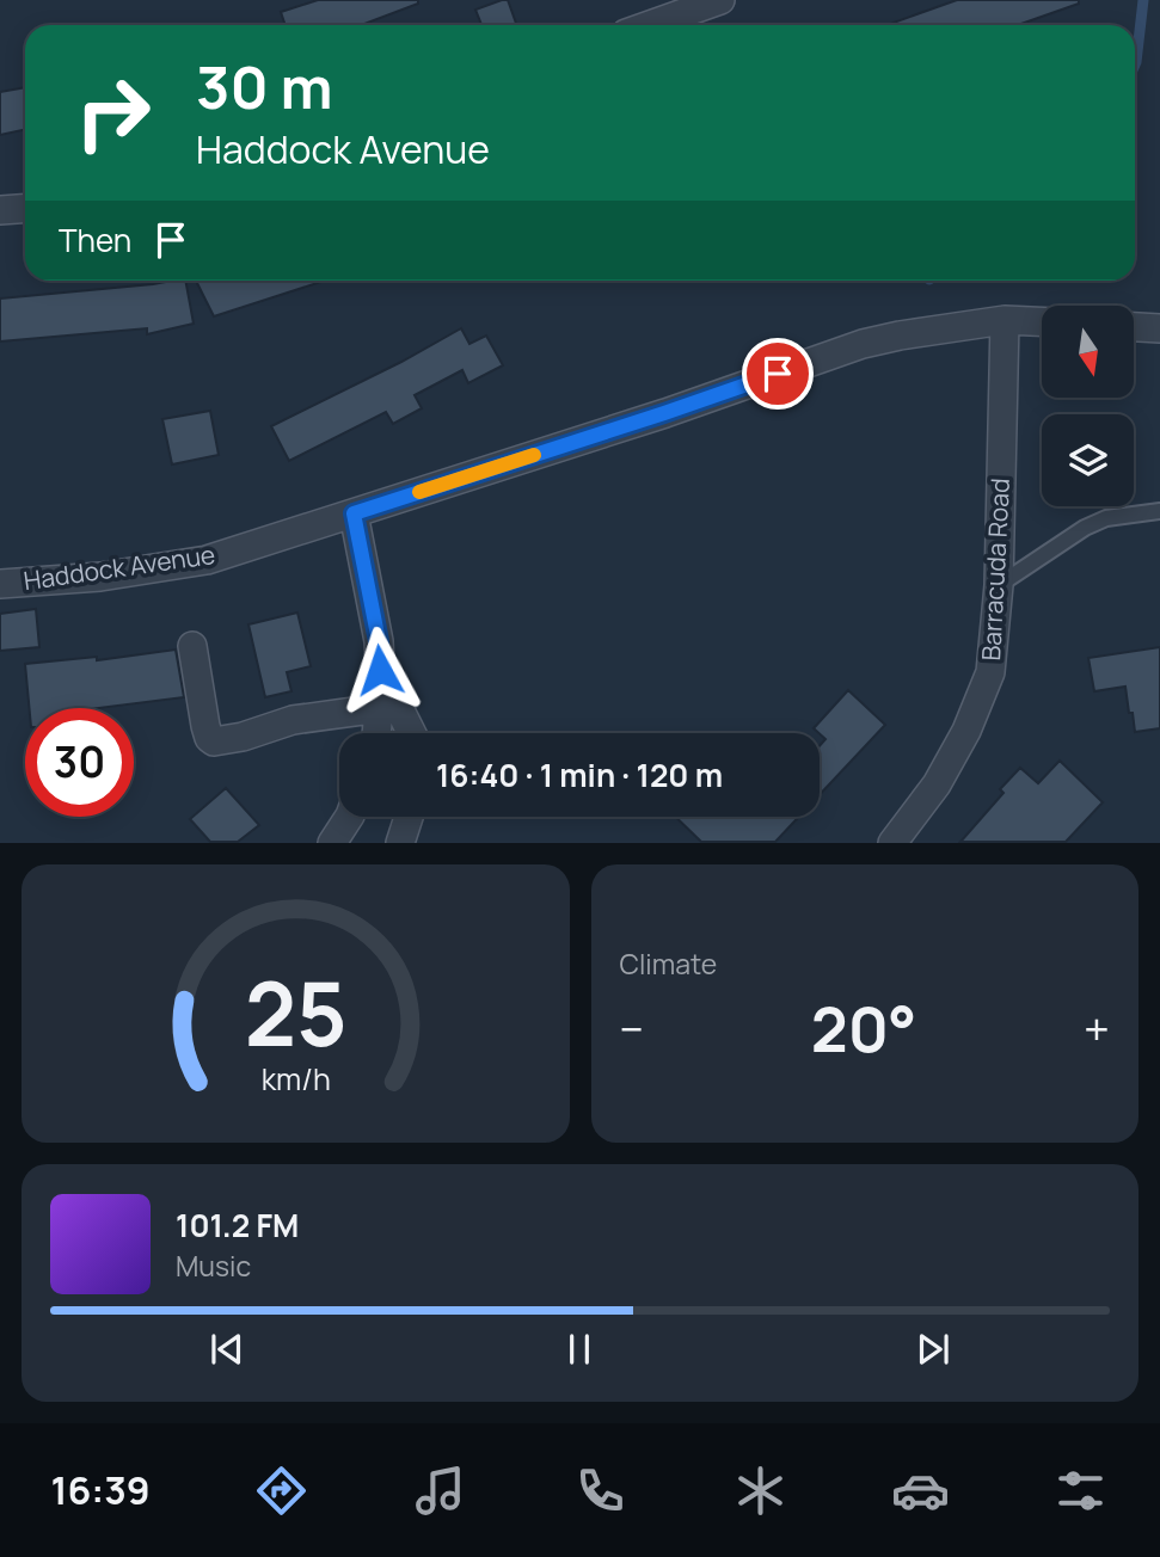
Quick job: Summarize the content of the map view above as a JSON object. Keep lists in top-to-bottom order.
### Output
{
  "streets": {
    "street": ["Haddock Avenue", "Barracuda Road"]
  },
  "crossings": [
    ["Haddock Avenue", "Barracuda Road"]
  ],
  "north": "bottom",
  "page": {
    "turn": ["30 m", "Haddock Avenue"],
    "then": "Then",
    "limit": "30",
    "trip": "16:40 · 1 min · 120 m",
    "tile": "Climate",
    "heat": ["−", "20°", "+"],
    "song": ["101.2 FM", "Music"],
    "tabs": "16:39",
    "gauge": ["25", "km/h"]
  }
}
